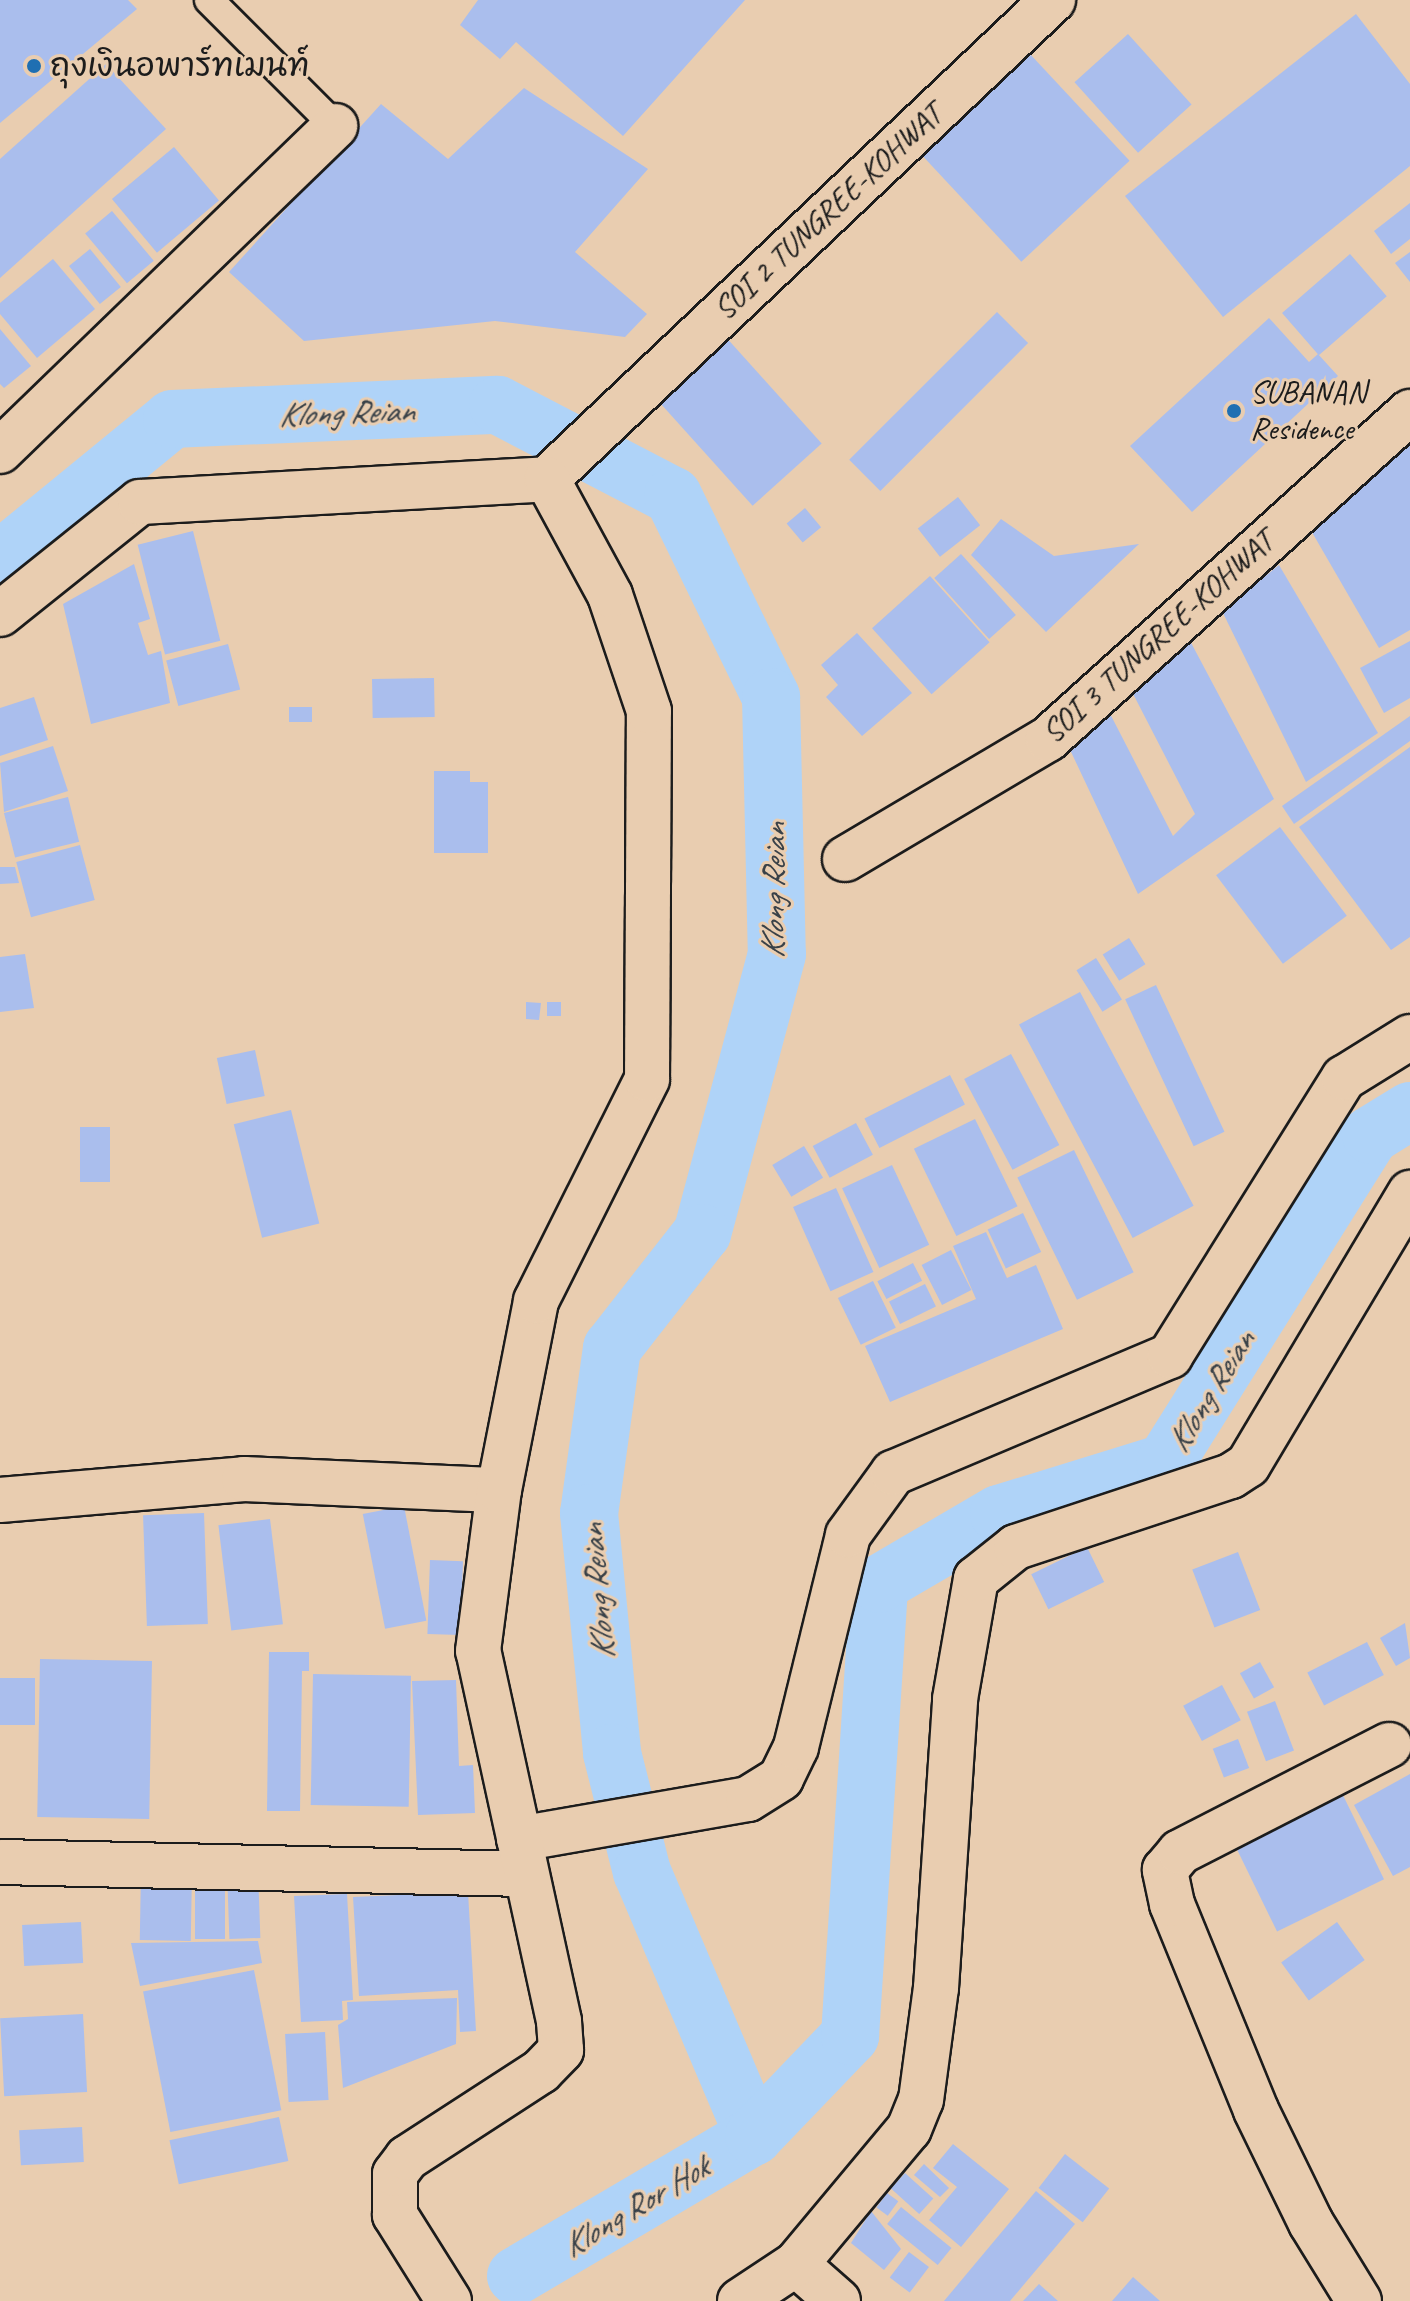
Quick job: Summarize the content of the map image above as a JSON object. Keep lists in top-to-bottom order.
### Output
{
  "streets": {
    "street": ["SOI 2 TUNGREE-KOHWAT", "SOI 3 TUNGREE-KOHWAT"]
  },
  "water": ["Klong Reian", "Klong Ror Hok"],
  "places": ["ถุงเงินอพาร์ทเมนท์", "SUBANAN Residence"]
}
